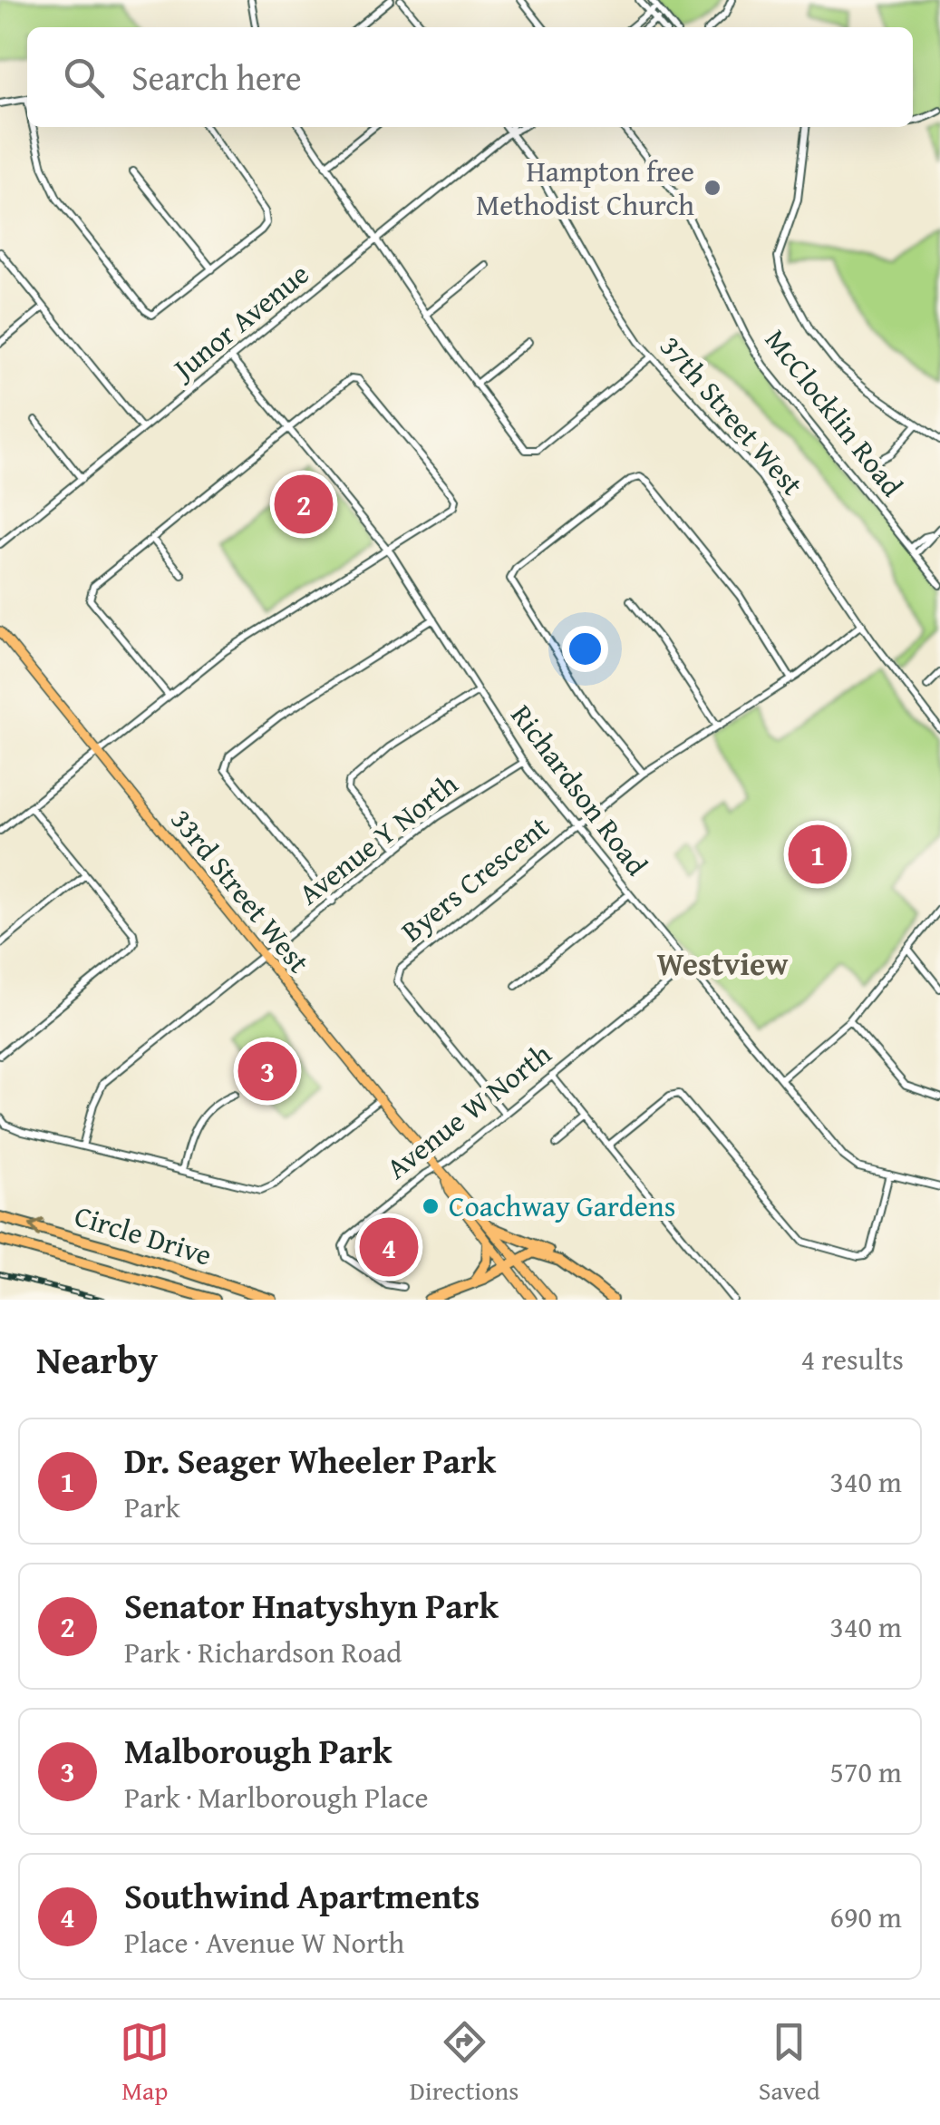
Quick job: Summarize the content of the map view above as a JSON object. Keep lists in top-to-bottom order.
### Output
{
  "streets": {
    "highway": ["Circle Drive"],
    "main road": ["33rd Street West"],
    "street": [
      "Junor Avenue",
      "McClocklin Road",
      "37th Street West",
      "Richardson Road",
      "Avenue Y North",
      "Byers Crescent",
      "Avenue W North"
    ]
  },
  "crossings": [
    ["Junor Avenue", "37th Street West"],
    ["Junor Avenue", "Richardson Road"],
    ["37th Street West", "Byers Crescent"],
    ["Richardson Road", "Avenue Y North"],
    ["Richardson Road", "Byers Crescent"],
    ["Richardson Road", "Avenue W North"],
    ["Avenue Y North", "33rd Street West"],
    ["Byers Crescent", "Avenue W North"],
    ["33rd Street West", "Avenue W North"]
  ],
  "districts": ["Westview"],
  "places": ["Hampton free Methodist Church", "Coachway Gardens"],
  "page": {
    "search": "Search here",
    "pins": [
      "2",
      "1",
      "3",
      "4"
    ],
    "heading": ["Nearby", "4 results"],
    "list": [
      {
        "mark": "1",
        "name": "Dr. Seager Wheeler Park",
        "note": "Park",
        "value": "340 m"
      },
      {
        "mark": "2",
        "name": "Senator Hnatyshyn Park",
        "note": "Park · Richardson Road",
        "value": "340 m"
      },
      {
        "mark": "3",
        "name": "Malborough Park",
        "note": "Park · Marlborough Place",
        "value": "570 m"
      },
      {
        "mark": "4",
        "name": "Southwind Apartments",
        "note": "Place · Avenue W North",
        "value": "690 m"
      }
    ],
    "nav": ["Map", "Directions", "Saved"]
  }
}
